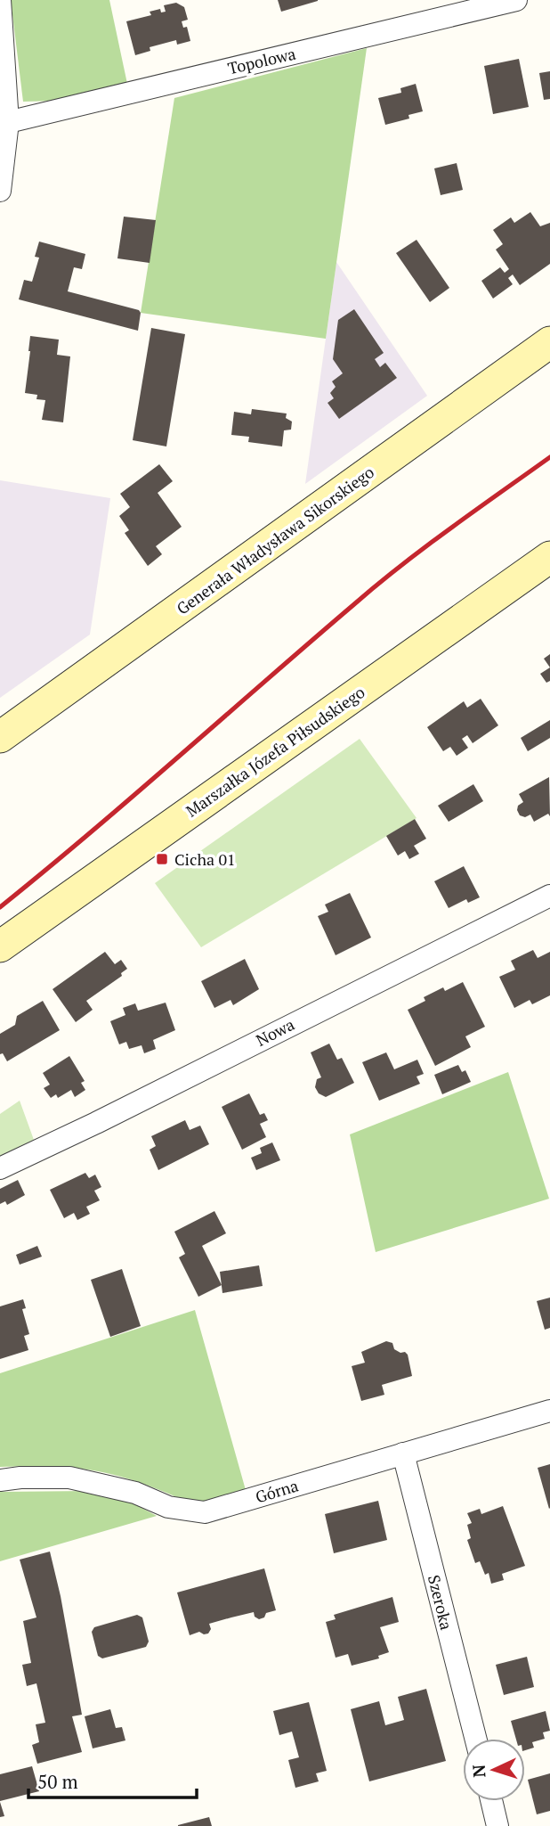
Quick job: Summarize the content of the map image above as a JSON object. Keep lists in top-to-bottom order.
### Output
{
  "streets": {
    "main road": ["Generała Władysława Sikorskiego", "Marszałka Józefa Piłsudskiego"],
    "street": [
      "Topolowa",
      "Nowa",
      "Górna",
      "Szeroka"
    ]
  },
  "crossings": [
    ["Górna", "Szeroka"]
  ],
  "places": {
    "transit": ["Cicha 01"]
  },
  "scale_bar": "50 m",
  "north": "left"
}
